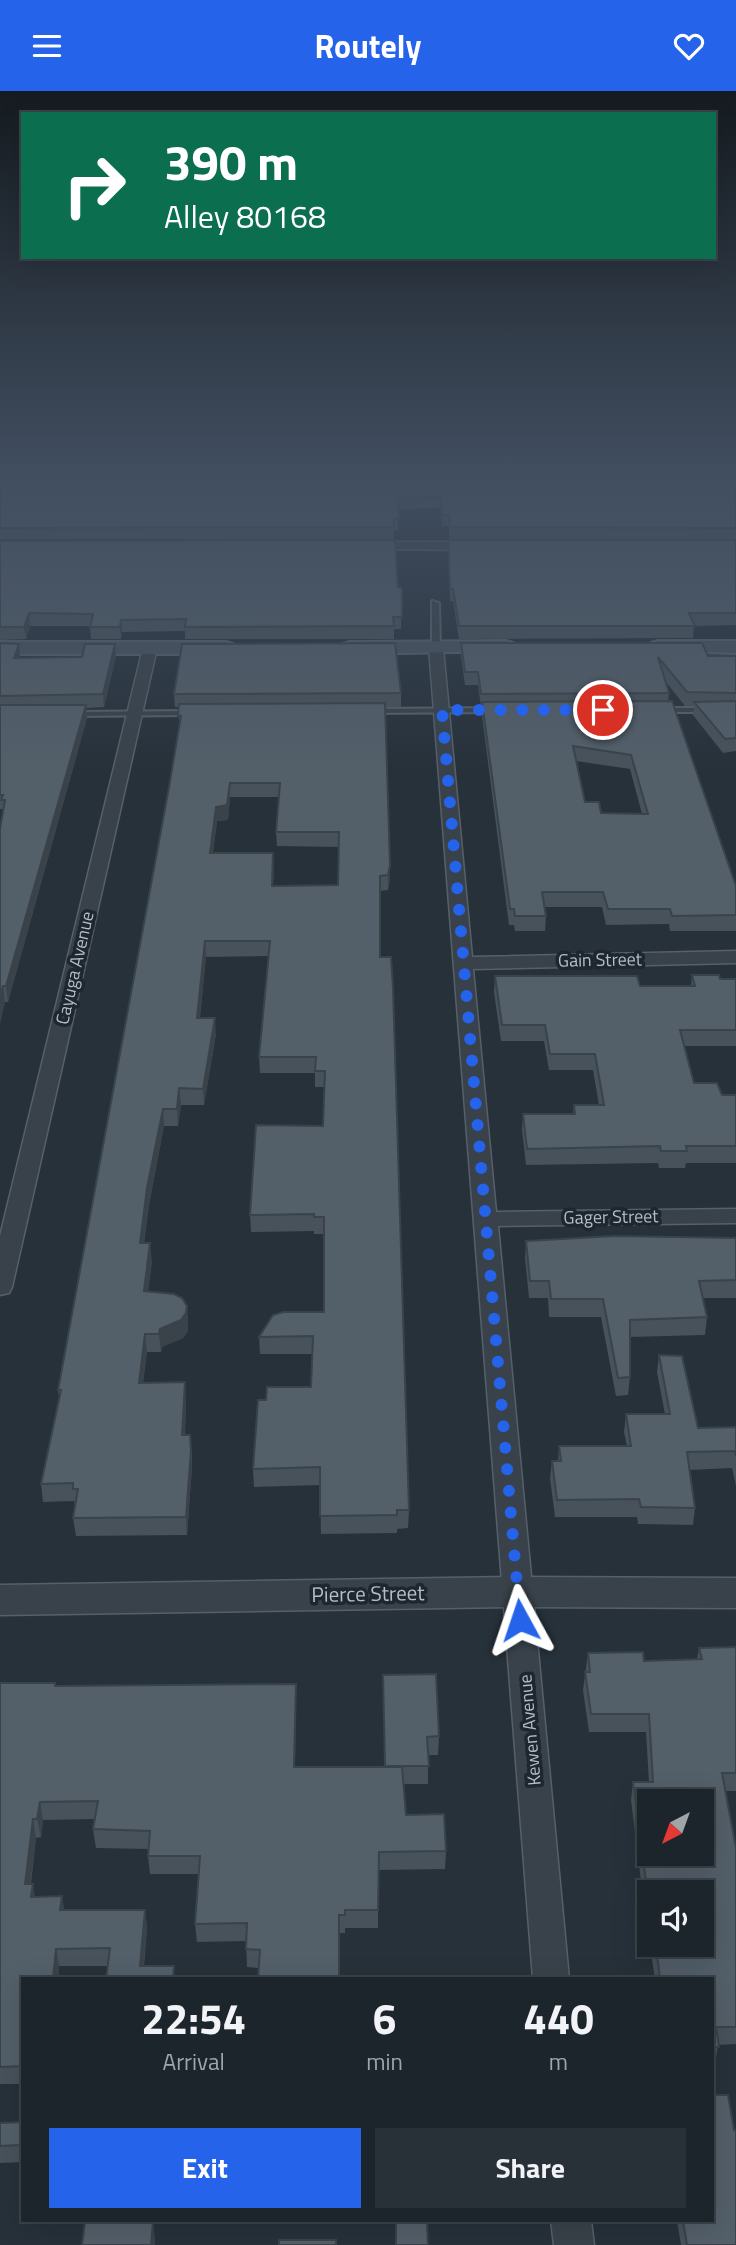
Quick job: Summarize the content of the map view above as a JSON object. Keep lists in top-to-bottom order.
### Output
{
  "streets": {
    "street": [
      "Gain Street",
      "Cayuga Avenue",
      "Gager Street",
      "Pierce Street",
      "Kewen Avenue"
    ]
  },
  "crossings": [
    ["Gain Street", "Kewen Avenue"],
    ["Gager Street", "Kewen Avenue"],
    ["Pierce Street", "Kewen Avenue"]
  ],
  "north": "bottom left",
  "page": {
    "header": "Routely",
    "turn": ["390 m", "Alley 80168"],
    "eta": [
      "22:54",
      "Arrival",
      "6",
      "min",
      "440",
      "m"
    ],
    "buttons": ["Exit", "Share"]
  }
}
